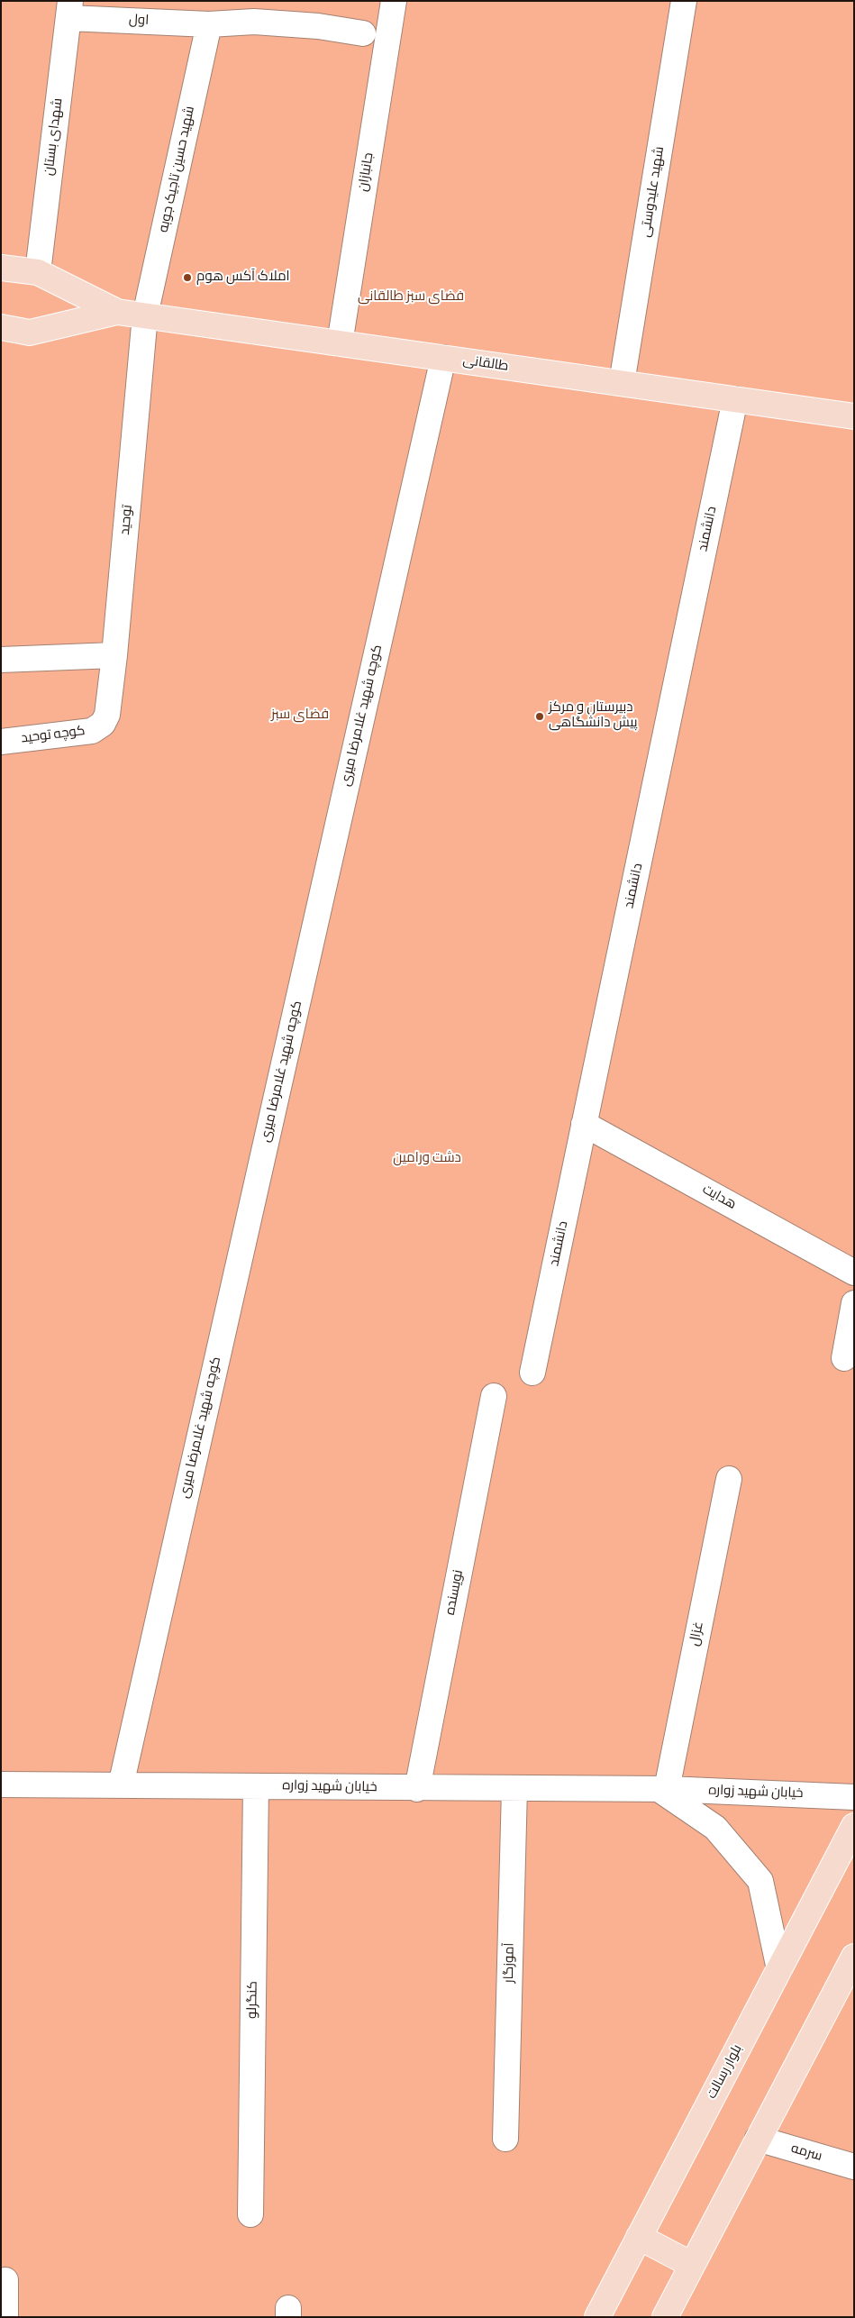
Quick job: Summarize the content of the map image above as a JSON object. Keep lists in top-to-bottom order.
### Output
{
  "streets": {
    "main road": ["طالقانی", "بلوار رسالت"],
    "street": [
      "اول",
      "شهدای بستان",
      "شهید حسین تاجیک جوبه",
      "جانبازان",
      "شهید علیدوستی",
      "توحید",
      "دانشمند",
      "کوچه شهید غلامرضا میری",
      "کوچه توحید",
      "هدایت",
      "نویسنده",
      "غزال",
      "خیابان شهید زواره",
      "آموزگار",
      "کنگرلو",
      "سرمه"
    ]
  },
  "crossings": [
    ["اول", "شهدای بستان"],
    ["اول", "شهید حسین تاجیک جوبه"],
    ["شهید حسین تاجیک جوبه", "طالقانی"],
    ["شهید حسین تاجیک جوبه", "توحید"],
    ["جانبازان", "طالقانی"],
    ["شهید علیدوستی", "طالقانی"],
    ["طالقانی", "توحید"],
    ["طالقانی", "دانشمند"],
    ["طالقانی", "کوچه شهید غلامرضا میری"],
    ["توحید", "کوچه توحید"],
    ["دانشمند", "هدایت"],
    ["کوچه شهید غلامرضا میری", "خیابان شهید زواره"],
    ["نویسنده", "خیابان شهید زواره"],
    ["غزال", "خیابان شهید زواره"],
    ["خیابان شهید زواره", "آموزگار"],
    ["خیابان شهید زواره", "کنگرلو"],
    ["خیابان شهید زواره", "بلوار رسالت"]
  ],
  "parks": ["فضای سبز طالقانی", "فضای سبز", "دشت ورامین"],
  "places": ["املاک آکس هوم", "دبیرستان و مرکز پیش دانشگاهی"]
}
